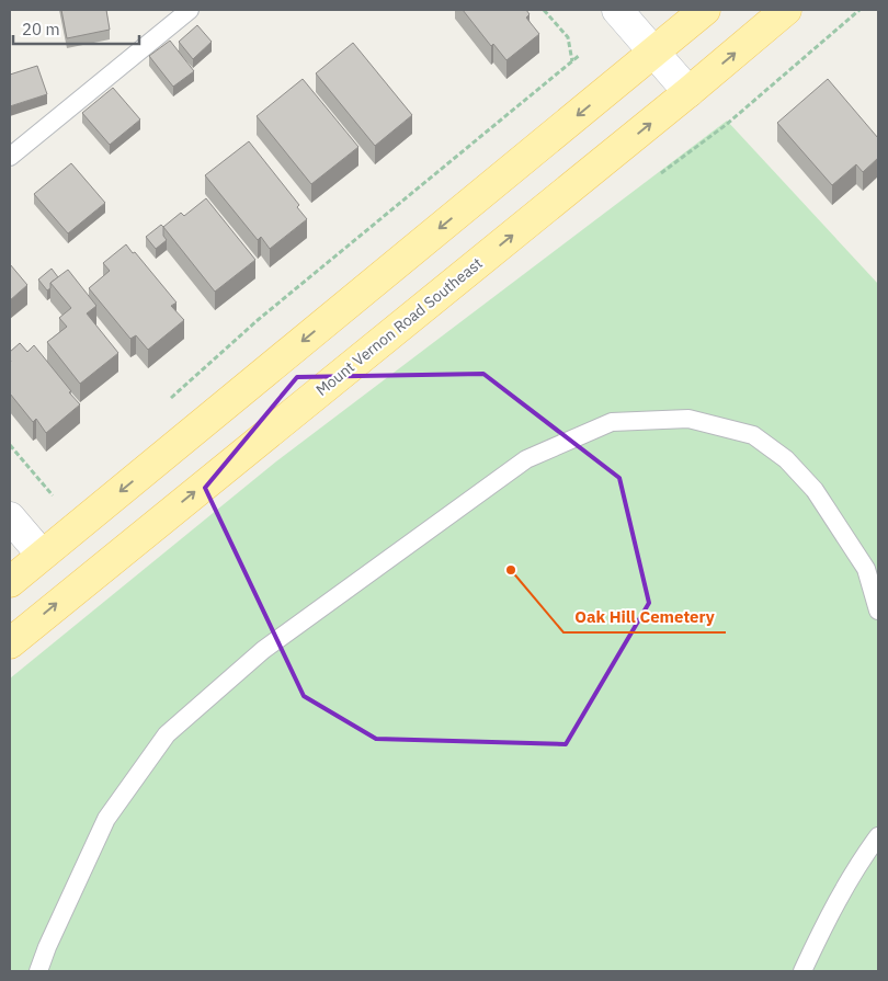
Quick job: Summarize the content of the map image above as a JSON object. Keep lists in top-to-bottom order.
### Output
{
  "streets": {
    "main road": ["Mount Vernon Road Southeast"]
  },
  "places": ["Oak Hill Cemetery"],
  "scale_bar": "20 m"
}
